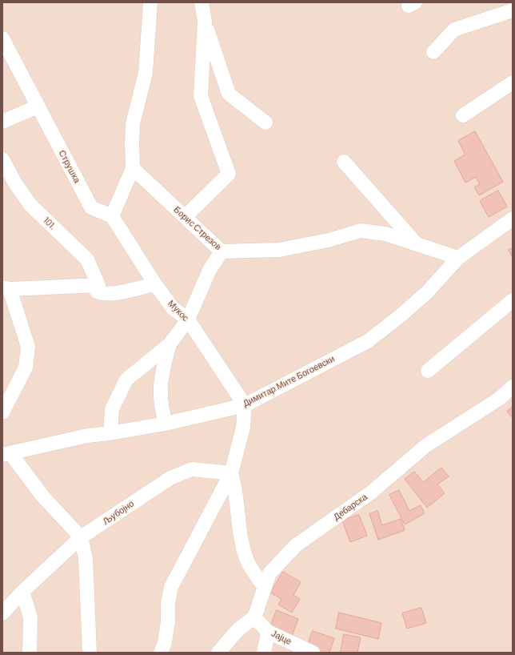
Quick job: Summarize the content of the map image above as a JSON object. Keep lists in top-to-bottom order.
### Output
{
  "streets": {
    "street": [
      "Струшка",
      "101.",
      "Борис Стрезов",
      "Мукос",
      "Димитар Мите Богоевски",
      "Дебарска",
      "Љубојно",
      "Јајце"
    ]
  },
  "crossings": [
    ["Струшка", "Мукос"],
    ["101.", "Мукос"],
    ["Борис Стрезов", "Димитар Мите Богоевски"],
    ["Мукос", "Димитар Мите Богоевски"],
    ["Дебарска", "Јајце"]
  ]
}
